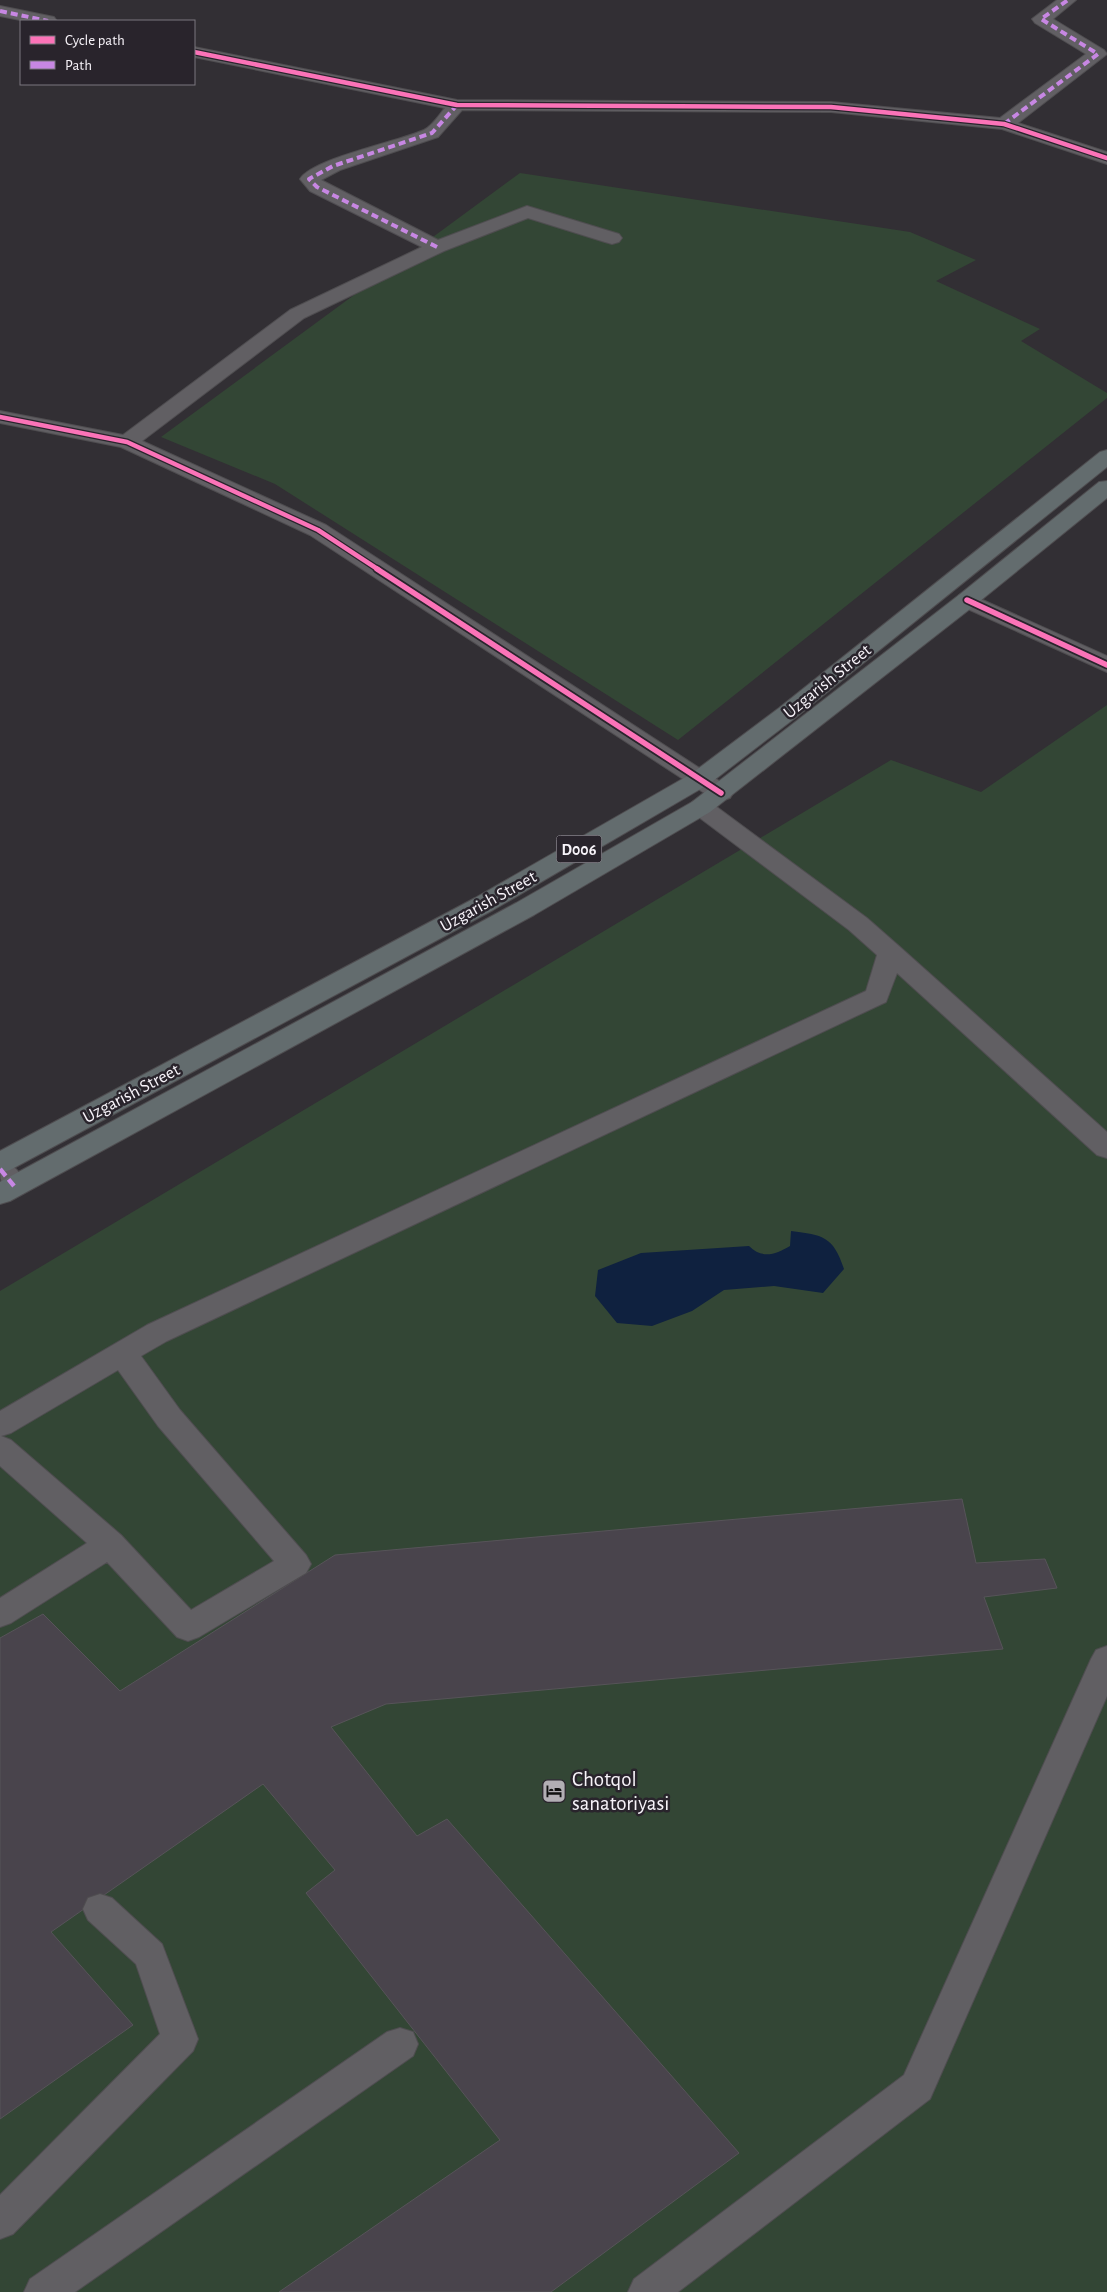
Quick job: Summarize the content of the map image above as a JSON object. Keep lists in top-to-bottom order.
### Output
{
  "streets": {
    "main road": ["Uzgarish Street", "D006"]
  },
  "places": {
    "hotel": ["Chotqol sanatoriyasi"]
  },
  "legend": ["Cycle path", "Path"]
}
